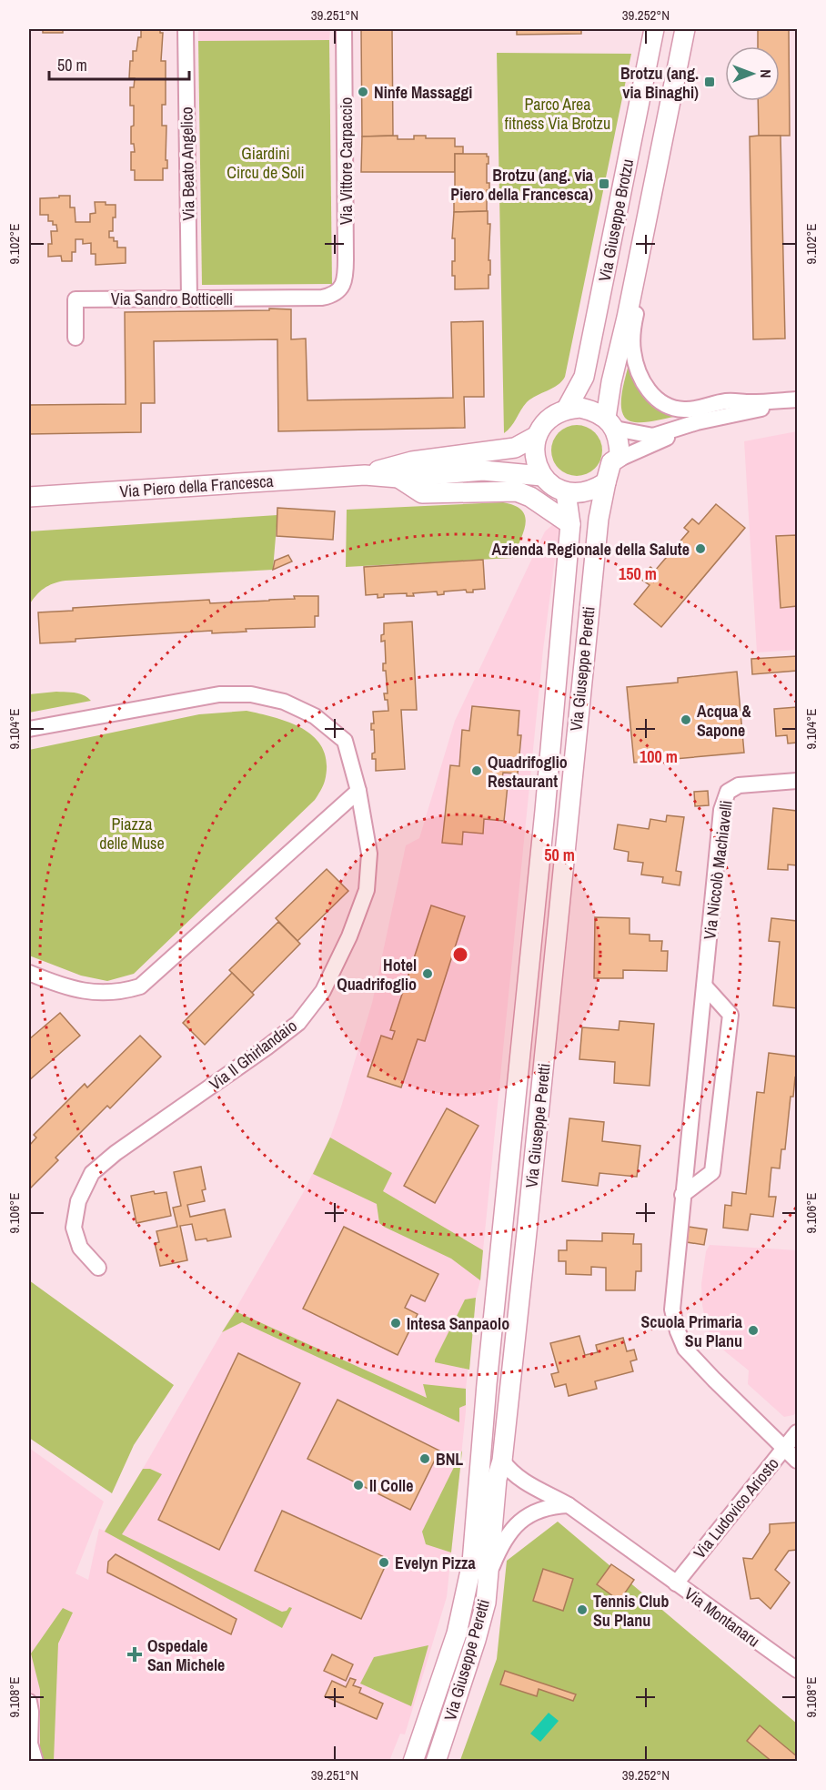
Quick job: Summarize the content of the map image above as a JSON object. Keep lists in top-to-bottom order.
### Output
{
  "streets": {
    "street": [
      "Via Vittore Carpaccio",
      "Via Beato Angelico",
      "Via Giuseppe Brotzu",
      "Via Sandro Botticelli",
      "Via Piero della Francesca",
      "Via Giuseppe Peretti",
      "Via Niccolò Machiavelli",
      "Via Il Ghirlandaio",
      "Via Ludovico Ariosto",
      "Via Montanaru"
    ]
  },
  "crossings": [
    ["Via Vittore Carpaccio", "Via Sandro Botticelli"],
    ["Via Beato Angelico", "Via Sandro Botticelli"],
    ["Via Giuseppe Brotzu", "Via Piero della Francesca"],
    ["Via Giuseppe Brotzu", "Via Giuseppe Peretti"],
    ["Via Piero della Francesca", "Via Giuseppe Peretti"],
    ["Via Giuseppe Peretti", "Via Montanaru"],
    ["Via Niccolò Machiavelli", "Via Ludovico Ariosto"],
    ["Via Ludovico Ariosto", "Via Montanaru"]
  ],
  "parks": ["Parco Area fitness Via Brotzu", "Giardini Circu de Soli", "Piazza delle Muse"],
  "places": {
    "transit": ["Brotzu (ang. via Binaghi)", "Brotzu (ang. via Piero della Francesca)"],
    "other": [
      "Ninfe Massaggi",
      "Azienda Regionale della Salute",
      "Acqua & Sapone",
      "Quadrifoglio Restaurant",
      "Hotel Quadrifoglio",
      "Intesa Sanpaolo",
      "Scuola Primaria Su Planu",
      "BNL",
      "Il Colle",
      "Evelyn Pizza",
      "Tennis Club Su Planu"
    ],
    "health": ["Ospedale San Michele"]
  },
  "scale_bar": "50 m",
  "north": "right",
  "coordinates": [
    "39.251°N",
    "39.252°N",
    "9.102°E",
    "9.104°E",
    "9.106°E",
    "9.108°E"
  ],
  "rings": ["150 m", "100 m", "50 m"]
}
